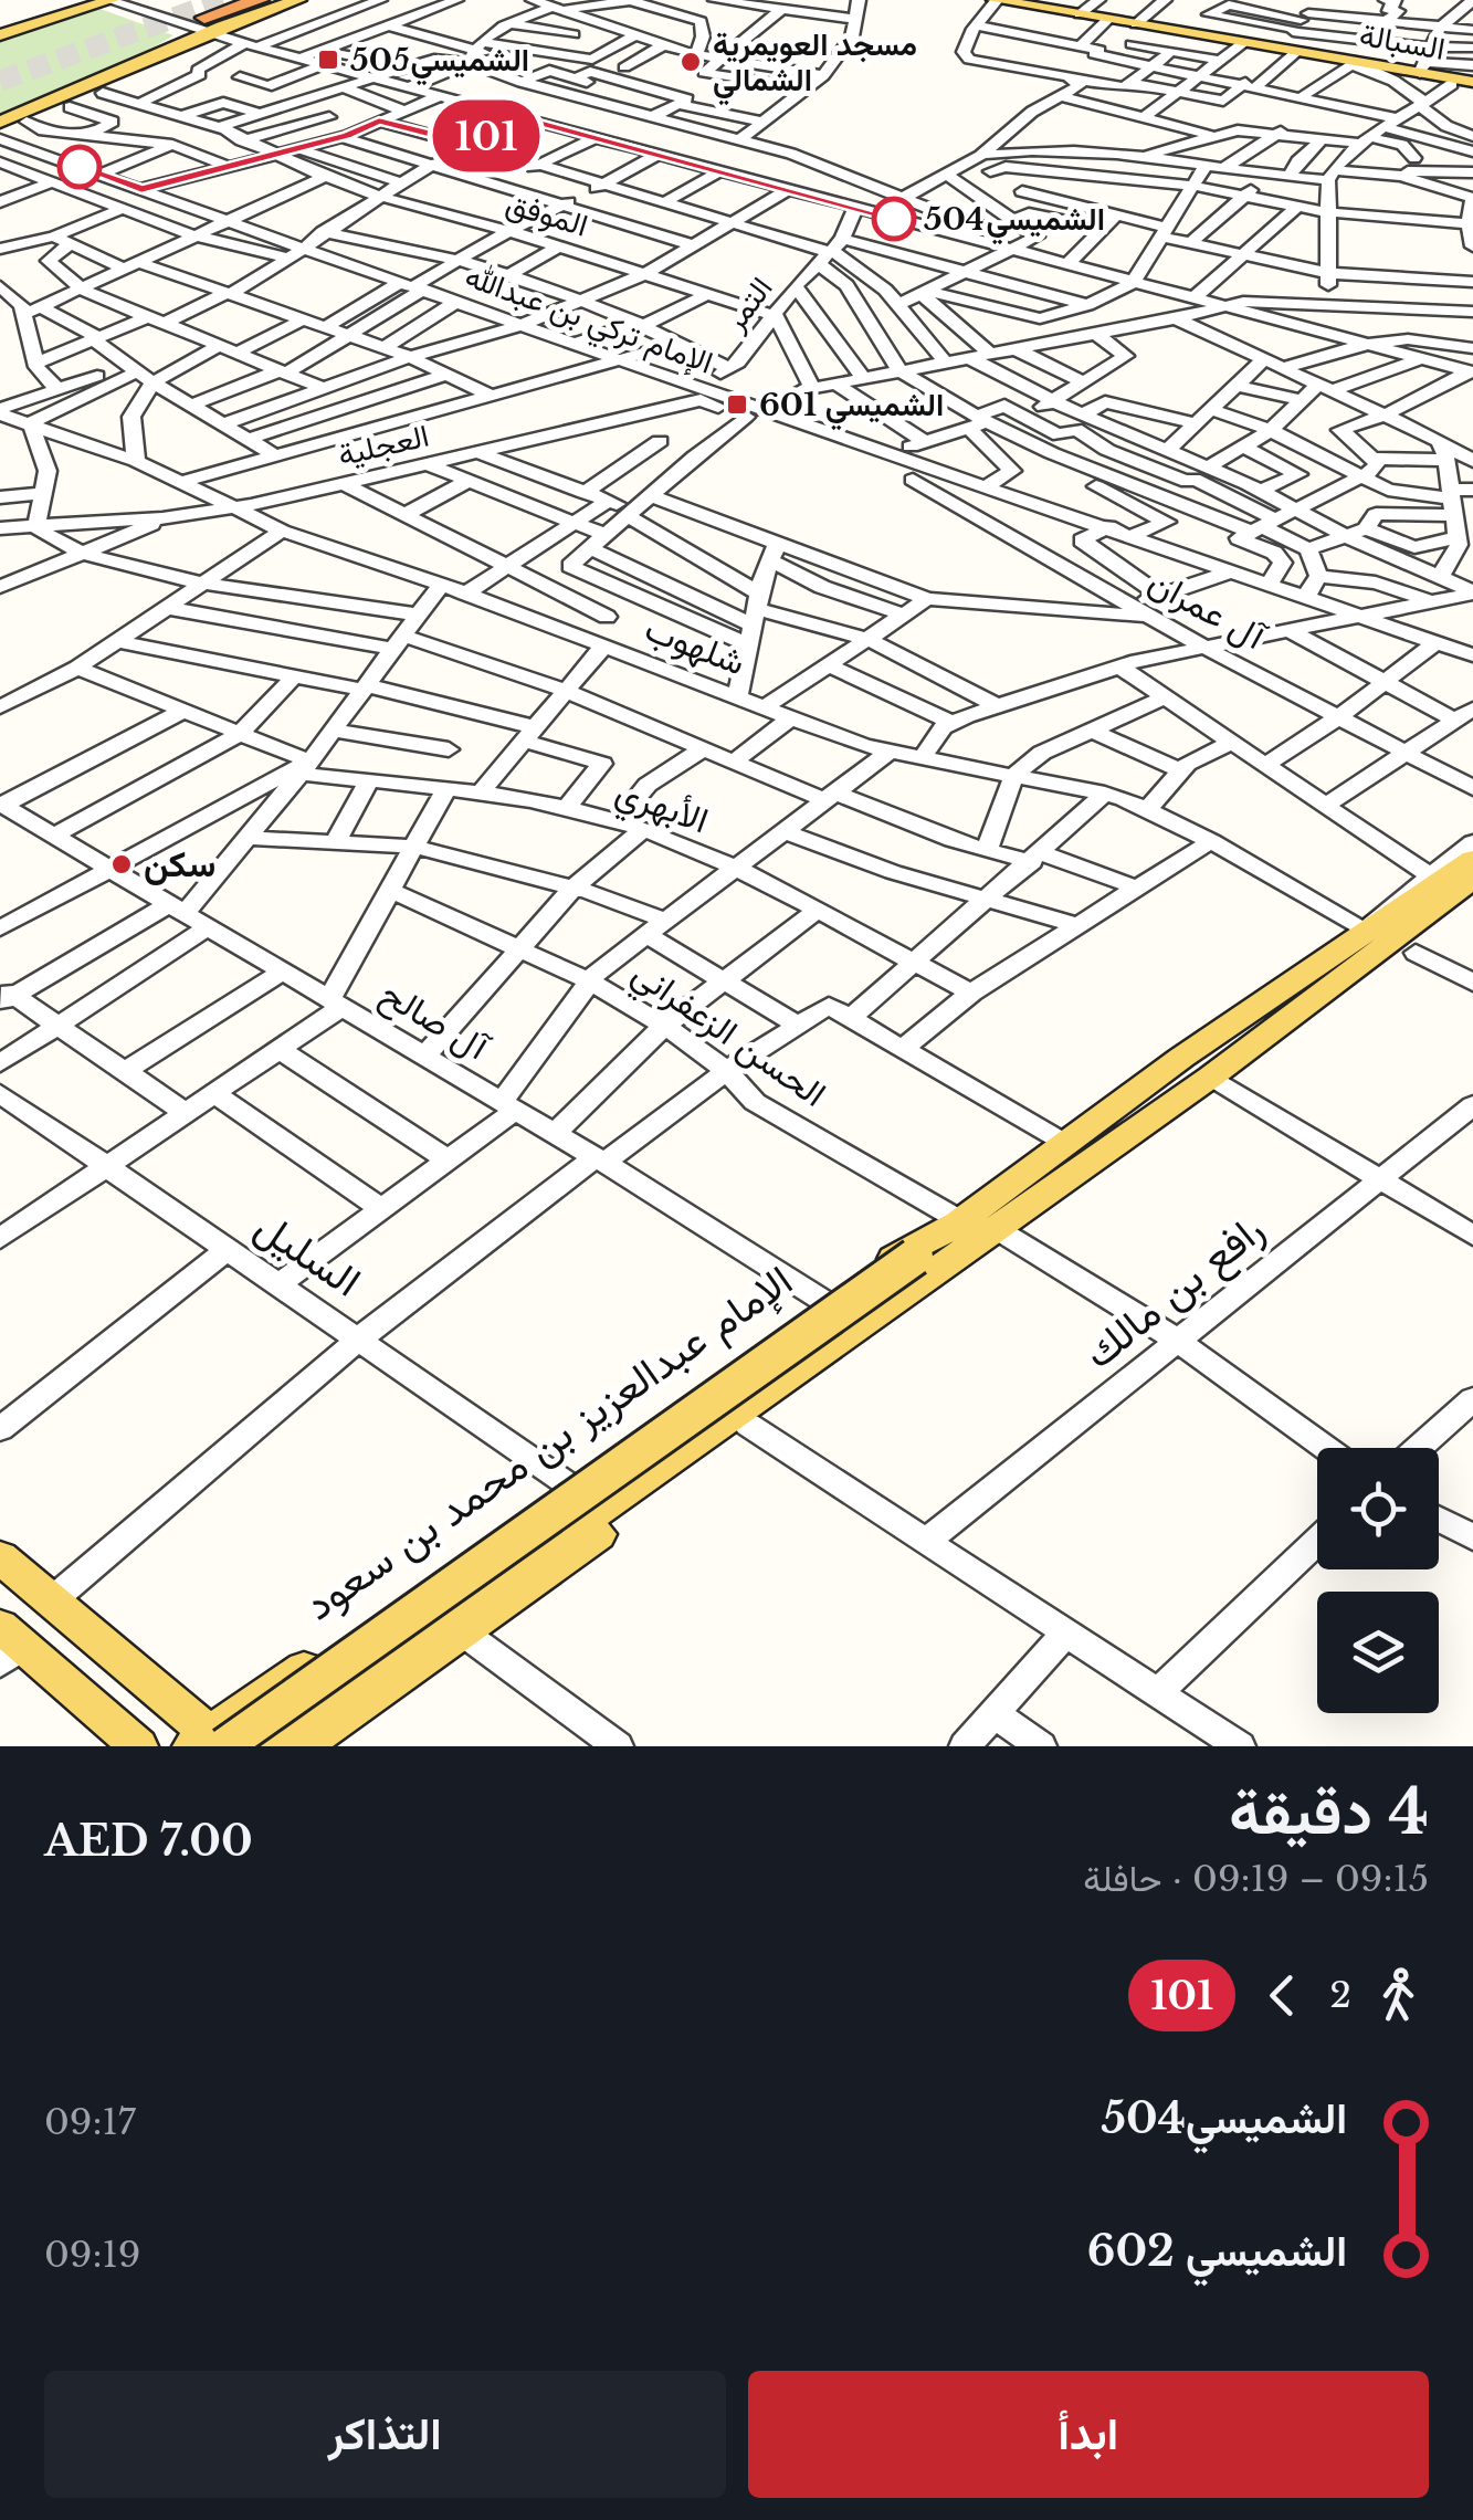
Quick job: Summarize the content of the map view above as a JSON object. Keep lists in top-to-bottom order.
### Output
{
  "streets": {
    "main road": ["السبالة", "الإمام عبدالعزيز بن محمد بن سعود"],
    "street": [
      "الموفق",
      "التمر",
      "الإمام تركي بن عبدالله",
      "العجلية",
      "آل عمران",
      "شلهوب",
      "الأبهري",
      "آل صالح",
      "الحسن الزعفراني",
      "السليل",
      "رافع بن مالك"
    ]
  },
  "crossings": [
    ["الموفق", "التمر"],
    ["التمر", "الإمام تركي بن عبدالله"],
    ["الإمام تركي بن عبدالله", "العجلية"],
    ["العجلية", "شلهوب"],
    ["شلهوب", "الإمام عبدالعزيز بن محمد بن سعود"],
    ["آل صالح", "الإمام عبدالعزيز بن محمد بن سعود"],
    ["الحسن الزعفراني", "رافع بن مالك"],
    ["الحسن الزعفراني", "الإمام عبدالعزيز بن محمد بن سعود"],
    ["السليل", "الإمام عبدالعزيز بن محمد بن سعود"]
  ],
  "places": {
    "transit": ["الشميسي505", "الشميسي 601"],
    "other": ["مسجد العويمرية الشمالي", "الشميسي504", "سكن"]
  },
  "lines": ["bus line 101"],
  "page": {
    "on_map": "101",
    "heading": ["4 دقيقة", "09:15 – 09:19 · حافلة", "AED 7.00"],
    "legs": ["2", "101"],
    "list": [
      {
        "name": "الشميسي504",
        "value": "09:17"
      },
      {
        "name": "الشميسي 602",
        "value": "09:19"
      }
    ],
    "buttons": ["ابدأ", "التذاكر"]
  }
}
